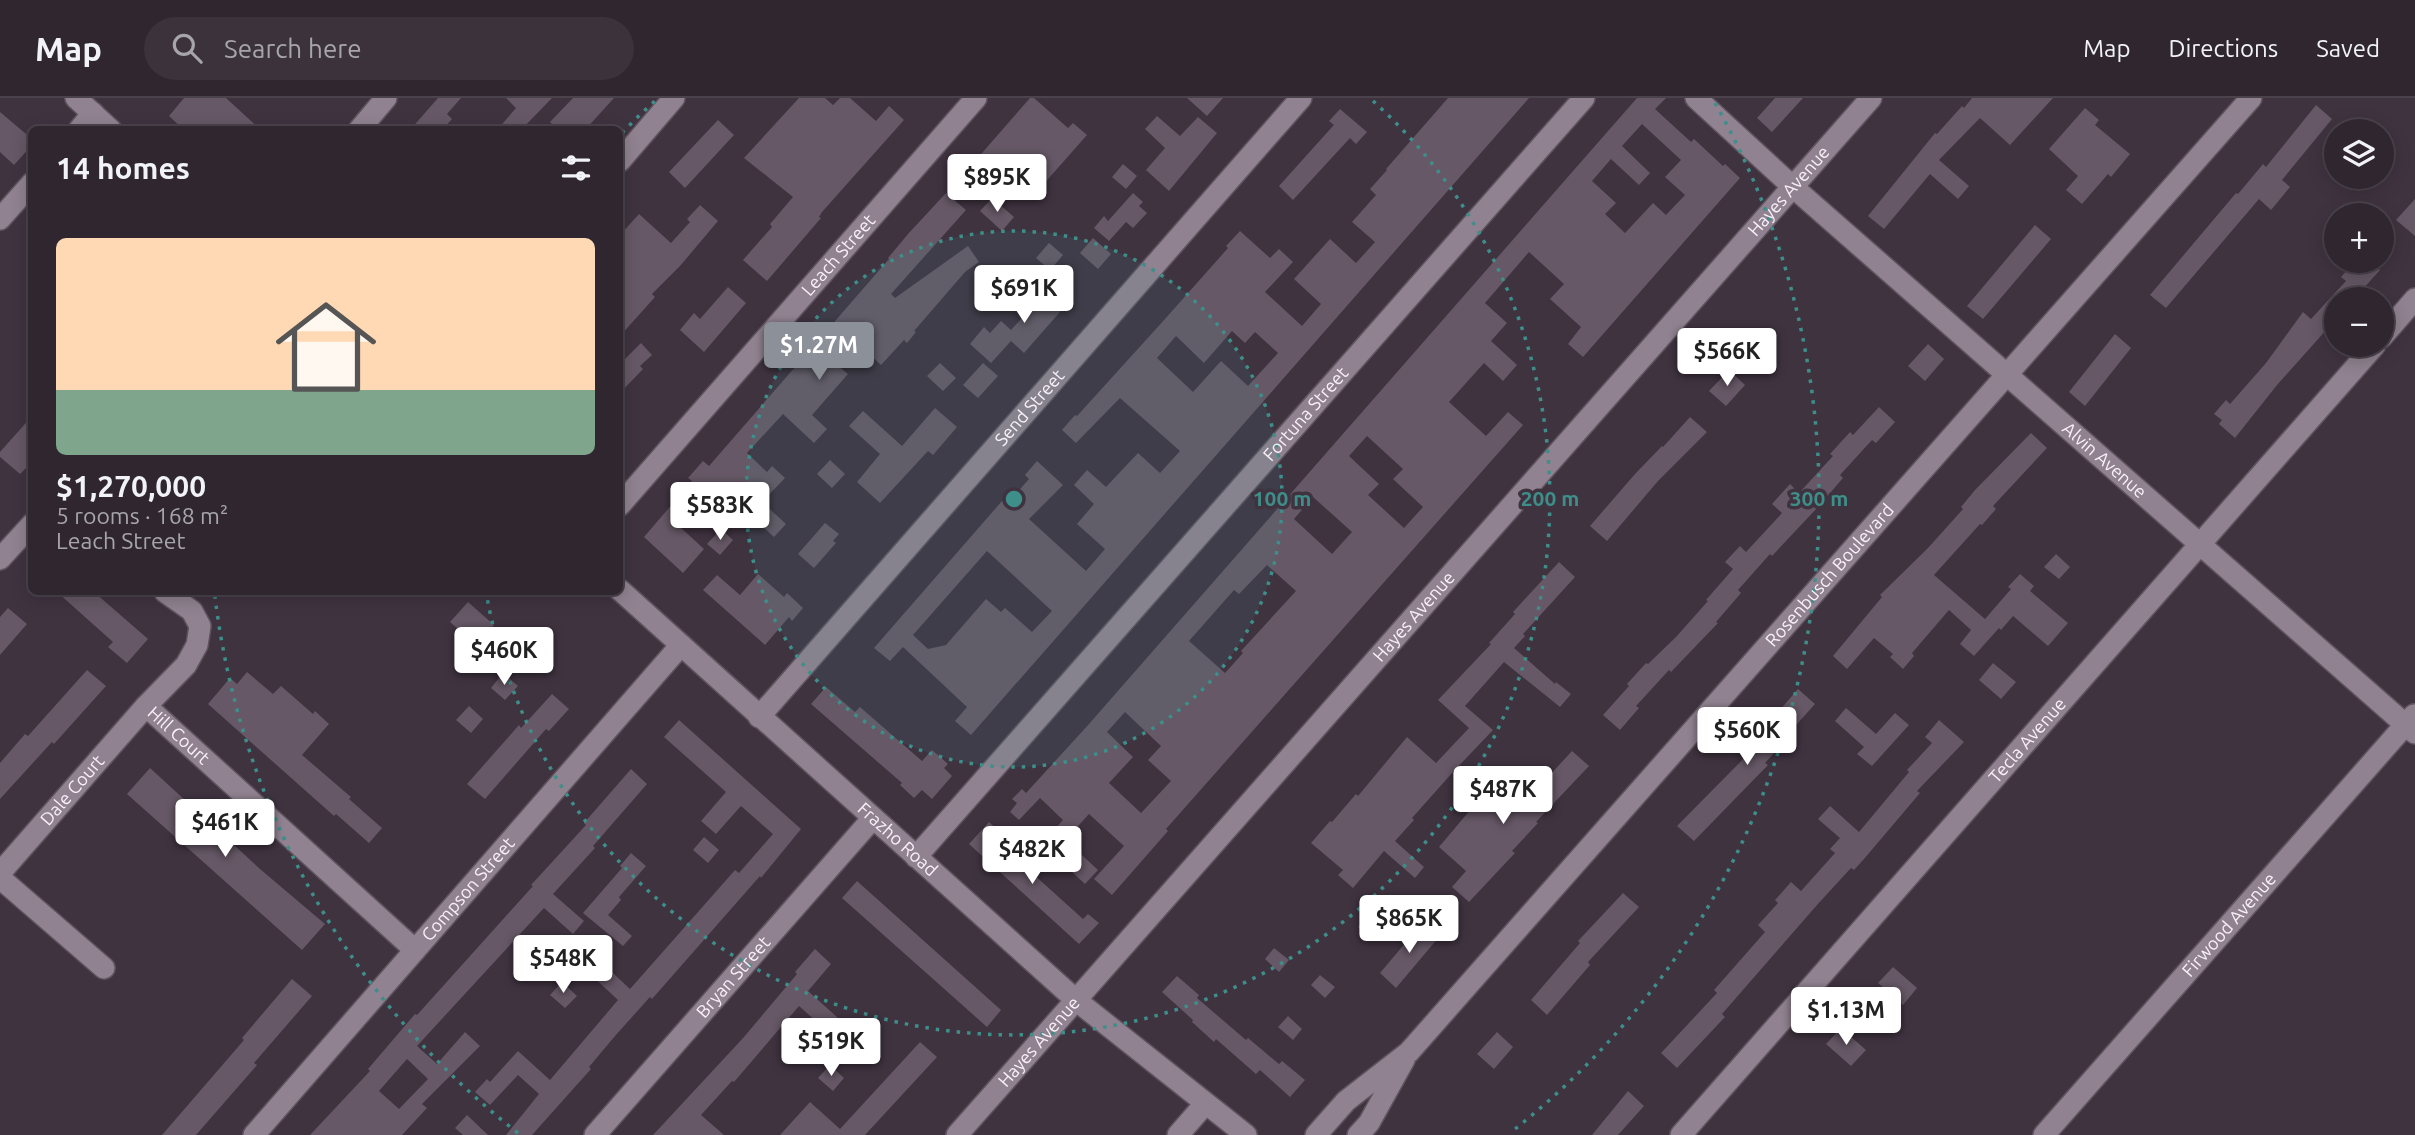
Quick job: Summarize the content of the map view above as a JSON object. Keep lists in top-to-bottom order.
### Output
{
  "streets": {
    "street": [
      "Hayes Avenue",
      "Leach Street",
      "Send Street",
      "Fortuna Street",
      "Alvin Avenue",
      "Rosenbusch Boulevard",
      "Hill Court",
      "Tecla Avenue",
      "Dale Court",
      "Frazho Road",
      "Compson Street",
      "Firwood Avenue",
      "Bryan Street"
    ]
  },
  "crossings": [
    ["Hayes Avenue", "Alvin Avenue"],
    ["Hayes Avenue", "Frazho Road"],
    ["Send Street", "Frazho Road"],
    ["Fortuna Street", "Frazho Road"],
    ["Alvin Avenue", "Rosenbusch Boulevard"],
    ["Alvin Avenue", "Tecla Avenue"],
    ["Alvin Avenue", "Firwood Avenue"],
    ["Hill Court", "Dale Court"],
    ["Hill Court", "Compson Street"],
    ["Frazho Road", "Compson Street"],
    ["Frazho Road", "Bryan Street"]
  ],
  "page": {
    "header": "Map",
    "search": "Search here",
    "nav": ["Map", "Directions", "Saved"],
    "map_buttons": ["+", "−"],
    "heading": "14 homes",
    "price": [
      "$895K",
      "$691K",
      "$1.27M",
      "$566K",
      "$583K",
      "$460K",
      "$560K",
      "$487K",
      "$461K",
      "$482K",
      "$865K",
      "$548K",
      "$1.13M",
      "$519K"
    ],
    "list": [
      {
        "name": "$1,270,000",
        "note": "5 rooms · 168 m² · Leach Street"
      }
    ]
  },
  "rings": ["100 m", "200 m", "300 m"]
}
